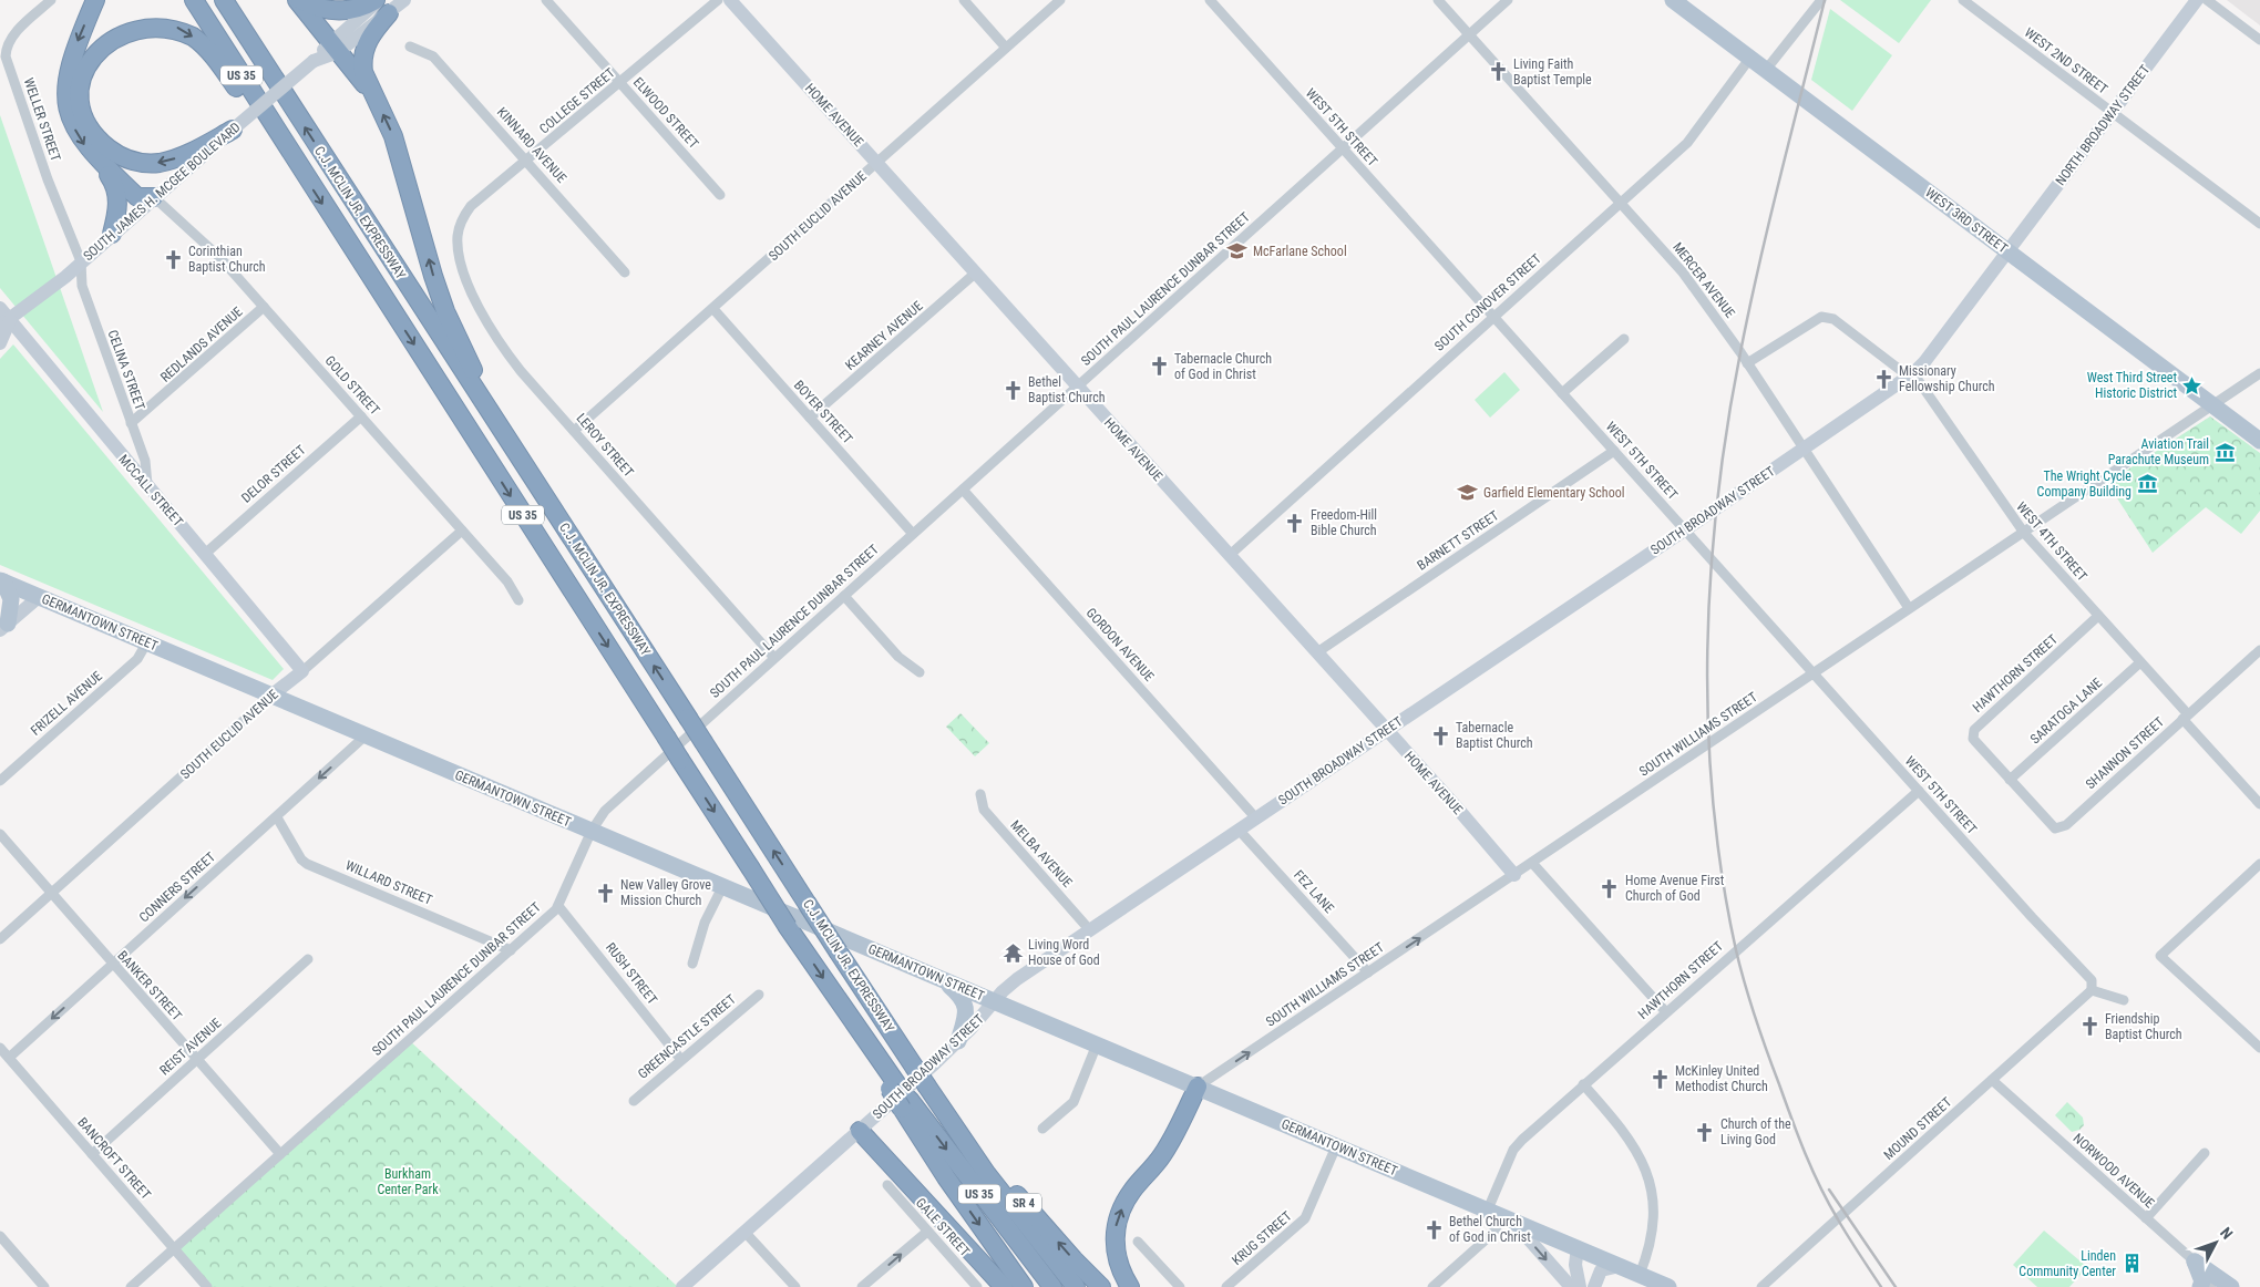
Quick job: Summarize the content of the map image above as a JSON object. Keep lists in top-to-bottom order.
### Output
{
  "streets": {
    "highway": ["US 35", "C.J. MCLIN JR. EXPRESSWAY", "SR 4"],
    "main road": ["WEST 3RD STREET", "GERMANTOWN STREET"],
    "street": [
      "WEST 2ND STREET",
      "COLLEGE STREET",
      "ELWOOD STREET",
      "HOME AVENUE",
      "WELLER STREET",
      "NORTH BROADWAY STREET",
      "WEST 5TH STREET",
      "KINNARD AVENUE",
      "SOUTH JAMES H. MCGEE BOULEVARD",
      "SOUTH EUCLID AVENUE",
      "MERCER AVENUE",
      "SOUTH PAUL LAURENCE DUNBAR STREET",
      "SOUTH CONOVER STREET",
      "KEARNEY AVENUE",
      "REDLANDS AVENUE",
      "CELINA STREET",
      "GOLD STREET",
      "BOYER STREET",
      "LEROY STREET",
      "DELOR STREET",
      "MCCALL STREET",
      "SOUTH BROADWAY STREET",
      "BARNETT STREET",
      "WEST 4TH STREET",
      "GORDON AVENUE",
      "HAWTHORN STREET",
      "FRIZELL AVENUE",
      "SARATOGA LANE",
      "SOUTH WILLIAMS STREET",
      "SHANNON STREET",
      "MELBA AVENUE",
      "WILLARD STREET",
      "CONNERS STREET",
      "FEZ LANE",
      "RUSH STREET",
      "BANKER STREET",
      "GREENCASTLE STREET",
      "REIST AVENUE",
      "MOUND STREET",
      "BANCROFT STREET",
      "NORWOOD AVENUE",
      "GALE STREET",
      "KRUG STREET"
    ]
  },
  "crossings": [
    ["WEST 2ND STREET", "NORTH BROADWAY STREET"],
    ["US 35", "C.J. MCLIN JR. EXPRESSWAY"],
    ["US 35", "SR 4"],
    ["COLLEGE STREET", "ELWOOD STREET"],
    ["COLLEGE STREET", "KINNARD AVENUE"],
    ["COLLEGE STREET", "LEROY STREET"],
    ["HOME AVENUE", "SOUTH EUCLID AVENUE"],
    ["HOME AVENUE", "SOUTH PAUL LAURENCE DUNBAR STREET"],
    ["HOME AVENUE", "SOUTH CONOVER STREET"],
    ["HOME AVENUE", "KEARNEY AVENUE"],
    ["HOME AVENUE", "SOUTH BROADWAY STREET"],
    ["HOME AVENUE", "BARNETT STREET"],
    ["HOME AVENUE", "SOUTH WILLIAMS STREET"],
    ["WELLER STREET", "SOUTH JAMES H. MCGEE BOULEVARD"],
    ["WELLER STREET", "CELINA STREET"],
    ["NORTH BROADWAY STREET", "WEST 3RD STREET"],
    ["NORTH BROADWAY STREET", "SOUTH BROADWAY STREET"],
    ["WEST 5TH STREET", "SOUTH PAUL LAURENCE DUNBAR STREET"],
    ["WEST 5TH STREET", "SOUTH CONOVER STREET"],
    ["WEST 5TH STREET", "SOUTH BROADWAY STREET"],
    ["WEST 5TH STREET", "BARNETT STREET"],
    ["WEST 5TH STREET", "HAWTHORN STREET"],
    ["WEST 5TH STREET", "SOUTH WILLIAMS STREET"],
    ["WEST 5TH STREET", "MOUND STREET"],
    ["SOUTH JAMES H. MCGEE BOULEVARD", "CELINA STREET"],
    ["SOUTH JAMES H. MCGEE BOULEVARD", "GOLD STREET"],
    ["SOUTH JAMES H. MCGEE BOULEVARD", "MCCALL STREET"],
    ["C.J. MCLIN JR. EXPRESSWAY", "SR 4"],
    ["SOUTH EUCLID AVENUE", "GOLD STREET"],
    ["SOUTH EUCLID AVENUE", "BOYER STREET"],
    ["SOUTH EUCLID AVENUE", "LEROY STREET"],
    ["SOUTH EUCLID AVENUE", "MCCALL STREET"],
    ["SOUTH EUCLID AVENUE", "GERMANTOWN STREET"],
    ["SOUTH EUCLID AVENUE", "BANKER STREET"],
    ["WEST 3RD STREET", "SOUTH CONOVER STREET"],
    ["WEST 3RD STREET", "SOUTH BROADWAY STREET"],
    ["WEST 3RD STREET", "SOUTH WILLIAMS STREET"],
    ["MERCER AVENUE", "SOUTH PAUL LAURENCE DUNBAR STREET"],
    ["MERCER AVENUE", "SOUTH CONOVER STREET"],
    ["MERCER AVENUE", "SOUTH BROADWAY STREET"],
    ["MERCER AVENUE", "WEST 4TH STREET"],
    ["MERCER AVENUE", "SOUTH WILLIAMS STREET"],
    ["SOUTH PAUL LAURENCE DUNBAR STREET", "BOYER STREET"],
    ["SOUTH PAUL LAURENCE DUNBAR STREET", "LEROY STREET"],
    ["SOUTH PAUL LAURENCE DUNBAR STREET", "GERMANTOWN STREET"],
    ["SOUTH PAUL LAURENCE DUNBAR STREET", "GORDON AVENUE"],
    ["SOUTH PAUL LAURENCE DUNBAR STREET", "WILLARD STREET"],
    ["SOUTH PAUL LAURENCE DUNBAR STREET", "RUSH STREET"],
    ["SOUTH PAUL LAURENCE DUNBAR STREET", "BANKER STREET"],
    ["SOUTH PAUL LAURENCE DUNBAR STREET", "BANCROFT STREET"],
    ["KEARNEY AVENUE", "BOYER STREET"],
    ["REDLANDS AVENUE", "CELINA STREET"],
    ["REDLANDS AVENUE", "GOLD STREET"],
    ["CELINA STREET", "MCCALL STREET"],
    ["GOLD STREET", "DELOR STREET"],
    ["DELOR STREET", "MCCALL STREET"],
    ["SOUTH BROADWAY STREET", "WEST 4TH STREET"],
    ["SOUTH BROADWAY STREET", "GERMANTOWN STREET"],
    ["SOUTH BROADWAY STREET", "GORDON AVENUE"],
    ["SOUTH BROADWAY STREET", "MELBA AVENUE"],
    ["SOUTH BROADWAY STREET", "FEZ LANE"],
    ["WEST 4TH STREET", "HAWTHORN STREET"],
    ["WEST 4TH STREET", "SARATOGA LANE"],
    ["WEST 4TH STREET", "SOUTH WILLIAMS STREET"],
    ["WEST 4TH STREET", "SHANNON STREET"],
    ["GERMANTOWN STREET", "HAWTHORN STREET"],
    ["GERMANTOWN STREET", "FRIZELL AVENUE"],
    ["GERMANTOWN STREET", "SOUTH WILLIAMS STREET"],
    ["GERMANTOWN STREET", "CONNERS STREET"],
    ["GERMANTOWN STREET", "KRUG STREET"],
    ["HAWTHORN STREET", "SARATOGA LANE"],
    ["HAWTHORN STREET", "SHANNON STREET"],
    ["SARATOGA LANE", "SHANNON STREET"],
    ["SOUTH WILLIAMS STREET", "FEZ LANE"],
    ["WILLARD STREET", "CONNERS STREET"],
    ["CONNERS STREET", "BANKER STREET"],
    ["CONNERS STREET", "BANCROFT STREET"],
    ["RUSH STREET", "GREENCASTLE STREET"],
    ["BANKER STREET", "REIST AVENUE"],
    ["REIST AVENUE", "BANCROFT STREET"],
    ["MOUND STREET", "NORWOOD AVENUE"]
  ],
  "one_way": ["CONNERS STREET"],
  "parks": ["Burkham Center Park"],
  "places": {
    "church": [
      "Living Faith Baptist Temple",
      "Corinthian Baptist Church",
      "Tabernacle Church of God in Christ",
      "Missionary Fellowship Church",
      "Bethel Baptist Church",
      "Freedom-Hill Bible Church",
      "Tabernacle Baptist Church",
      "Home Avenue First Church of God",
      "New Valley Grove Mission Church",
      "Friendship Baptist Church",
      "McKinley United Methodist Church",
      "Church of the Living God",
      "Bethel Church of God in Christ"
    ],
    "school or university": ["McFarlane School", "Garfield Elementary School"],
    "place": ["West Third Street Historic District"],
    "museum": ["Aviation Trail Parachute Museum", "The Wright Cycle Company Building"],
    "temple": ["Living Word House of God"],
    "building": ["Linden Community Center"]
  },
  "north": "top right"
}
